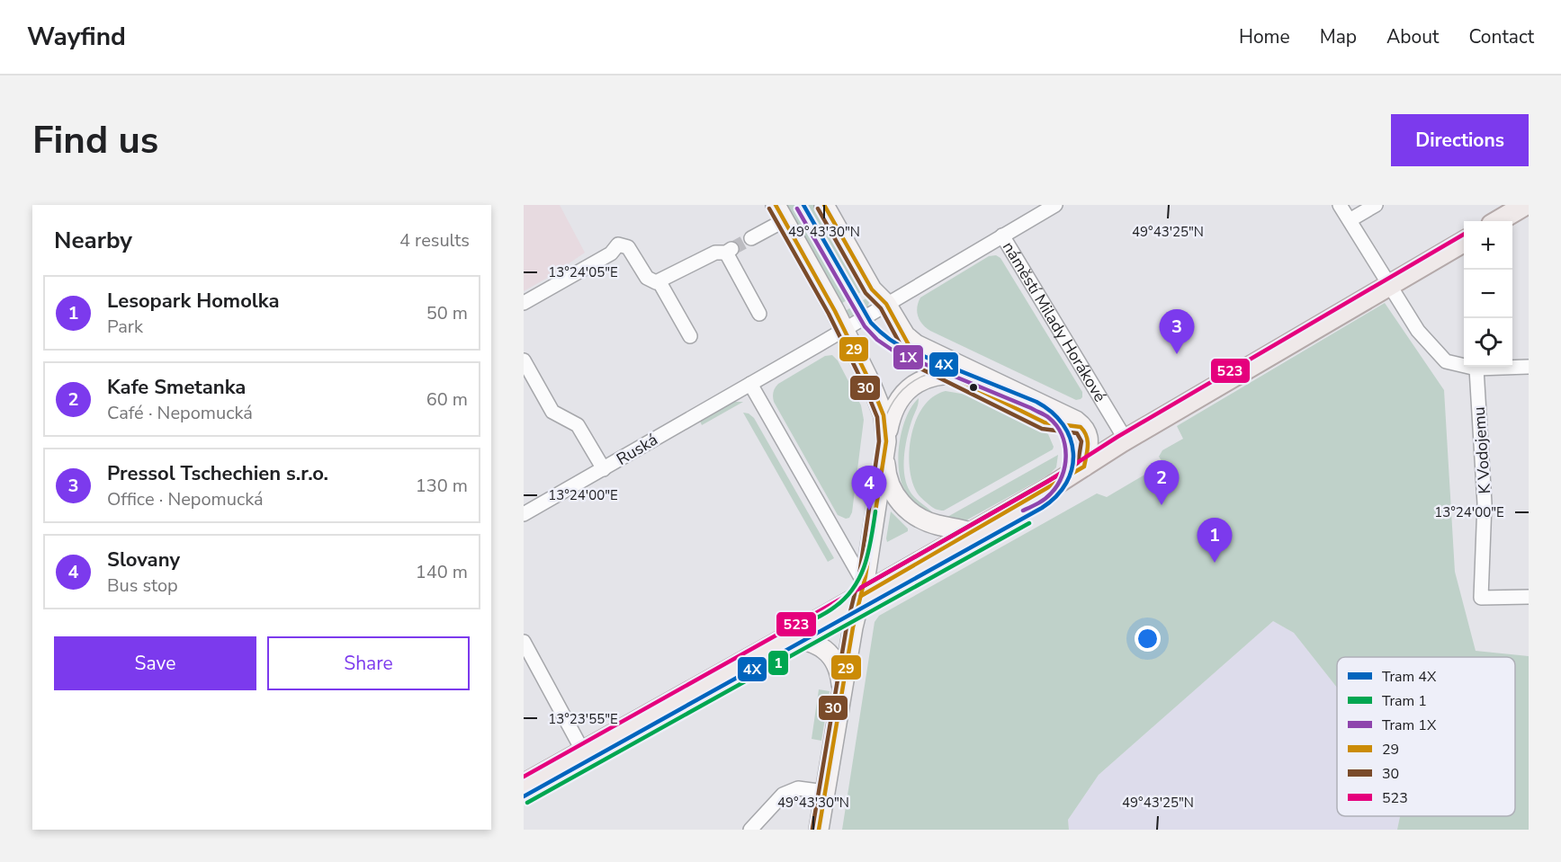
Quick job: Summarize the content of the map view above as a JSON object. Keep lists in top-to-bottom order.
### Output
{
  "streets": {
    "main road": ["náměstí Milady Horákové"],
    "street": ["Ruská", "K Vodojemu"]
  },
  "crossings": [
    ["náměstí Milady Horákové", "Ruská"]
  ],
  "lines": [
    "tram line 4X",
    "transit line 29",
    "tram line 1X",
    "transit line 30",
    "transit line 523",
    "tram line 1"
  ],
  "legend": [
    "Tram 4X",
    "Tram 1",
    "Tram 1X",
    "29",
    "30",
    "523"
  ],
  "page": {
    "header": "Wayfind",
    "nav": [
      "Home",
      "Map",
      "About",
      "Contact"
    ],
    "buttons": [
      "Directions",
      ["Save", "Share"]
    ],
    "title": "Find us",
    "heading": ["Nearby", "4 results"],
    "map_buttons": ["+", "−"],
    "list": [
      {
        "mark": "1",
        "name": "Lesopark Homolka",
        "note": "Park",
        "value": "50 m"
      },
      {
        "mark": "2",
        "name": "Kafe Smetanka",
        "note": "Café · Nepomucká",
        "value": "60 m"
      },
      {
        "mark": "3",
        "name": "Pressol Tschechien s.r.o.",
        "note": "Office · Nepomucká",
        "value": "130 m"
      },
      {
        "mark": "4",
        "name": "Slovany",
        "note": "Bus stop",
        "value": "140 m"
      }
    ],
    "pins": [
      "3",
      "2",
      "4",
      "1"
    ]
  },
  "coordinates": [
    "49°43'30\"N",
    "49°43'25\"N",
    "13°24'05\"E",
    "13°24'00\"E",
    "13°23'55\"E"
  ]
}
